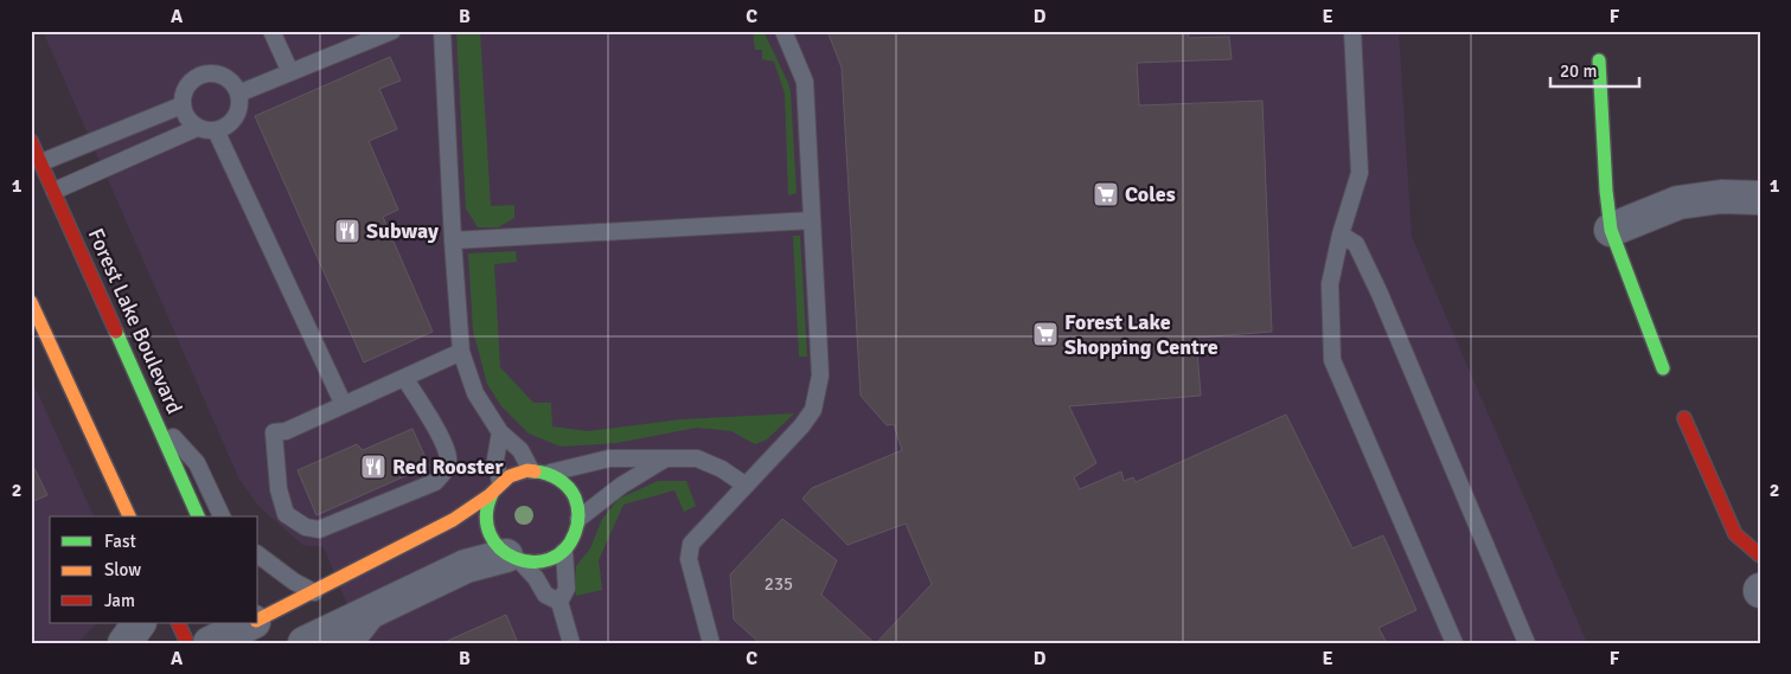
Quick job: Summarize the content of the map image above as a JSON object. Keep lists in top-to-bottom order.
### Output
{
  "streets": {
    "street": ["Forest Lake Boulevard"]
  },
  "places": {
    "supermarket": ["Coles", "Forest Lake Shopping Centre"],
    "restaurant": ["Subway", "Red Rooster"]
  },
  "house_numbers": ["235"],
  "legend": ["Fast", "Slow", "Jam"],
  "scale_bar": "20 m",
  "grid": {
    "columns": [
      "A",
      "B",
      "C",
      "D",
      "E",
      "F"
    ],
    "rows": ["1", "2"]
  }
}
